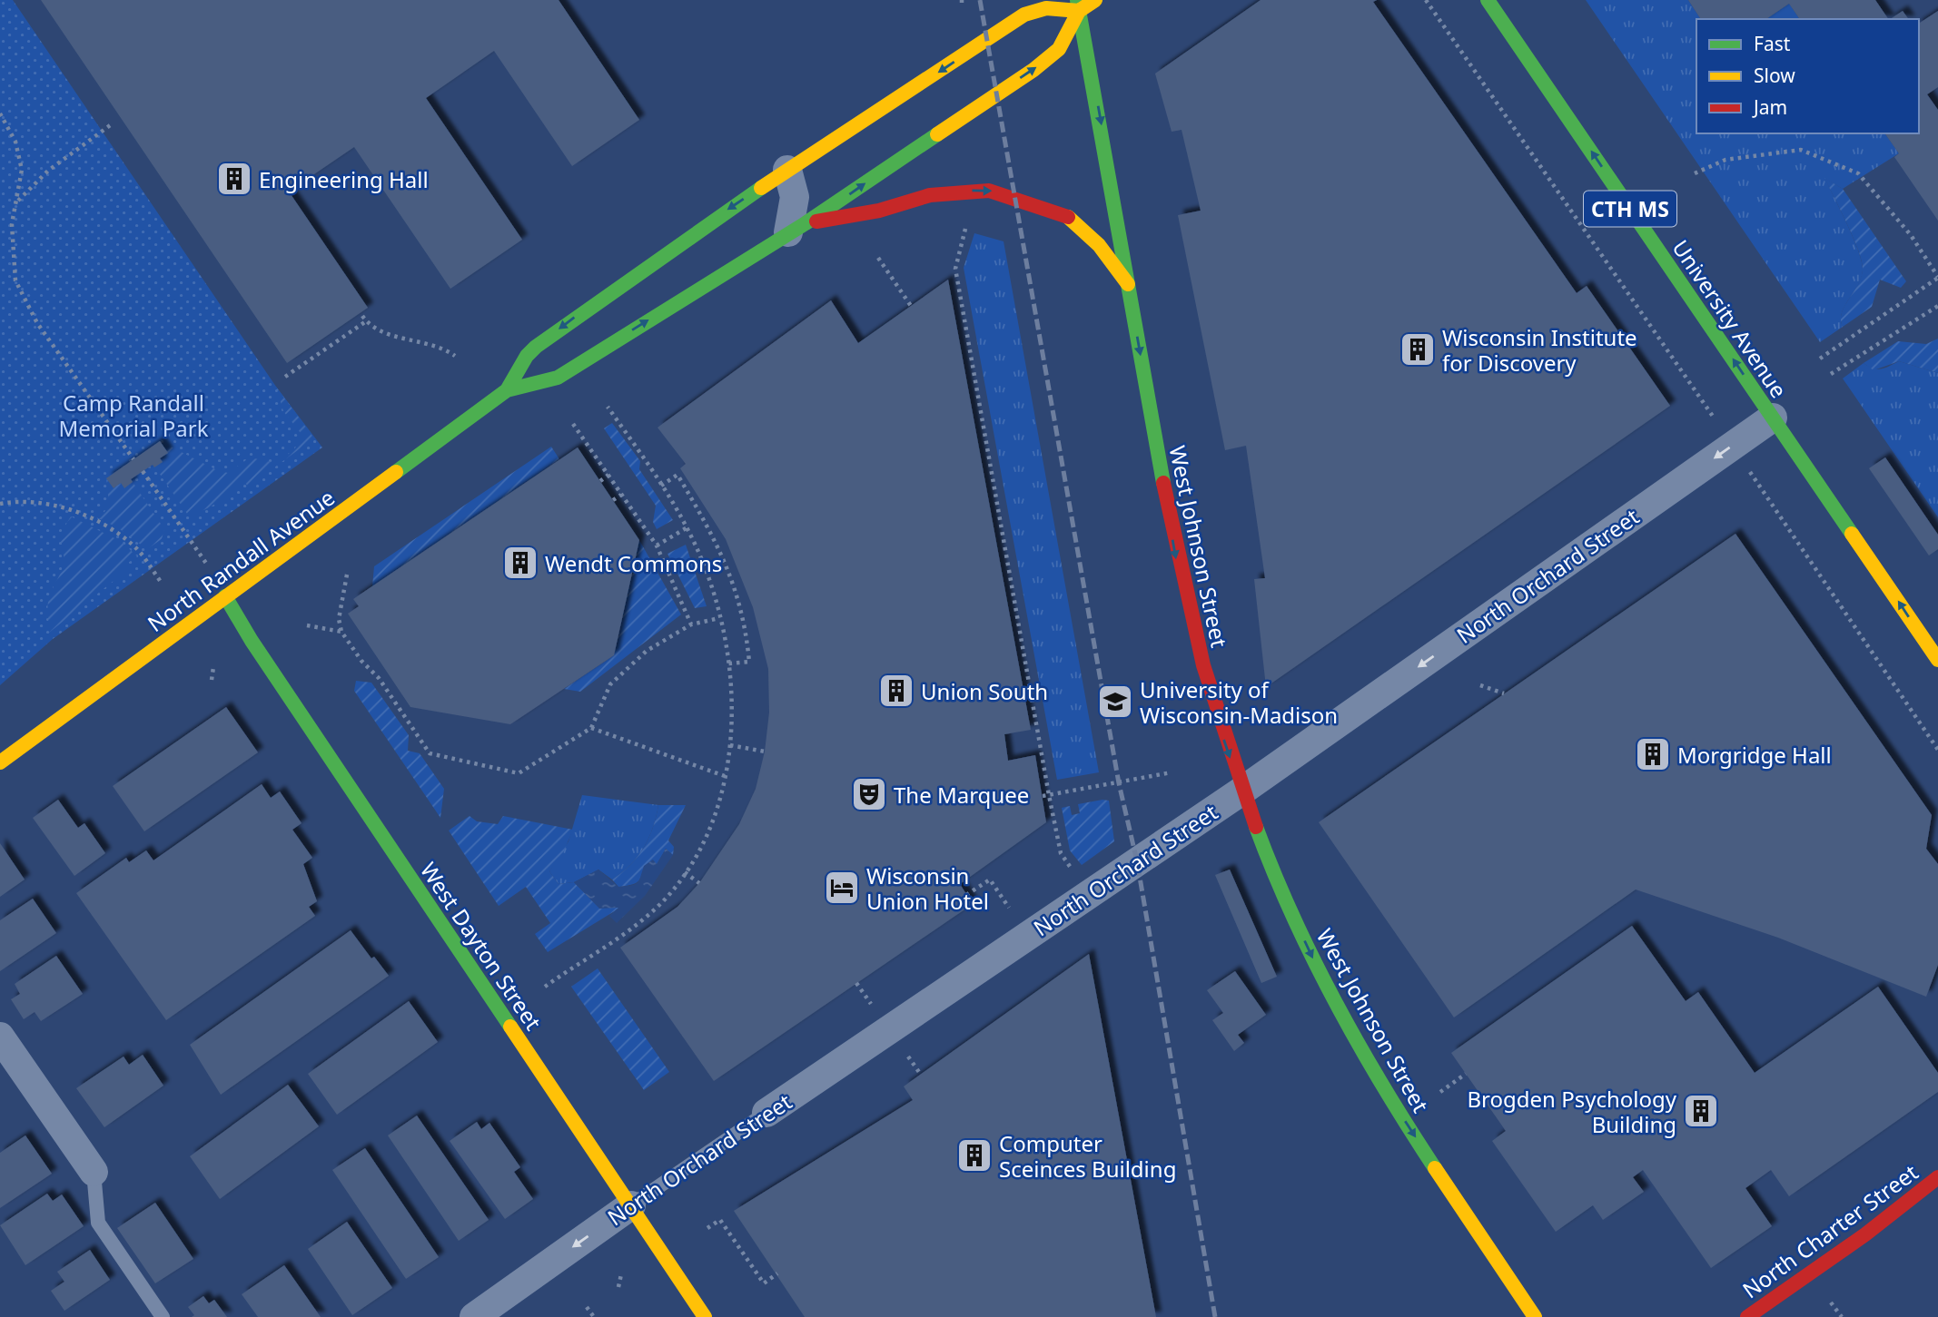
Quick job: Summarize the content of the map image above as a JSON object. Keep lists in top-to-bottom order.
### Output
{
  "streets": {
    "main road": [
      "CTH MS",
      "University Avenue",
      "West Johnson Street",
      "North Randall Avenue",
      "West Dayton Street",
      "North Charter Street"
    ],
    "street": ["North Orchard Street"]
  },
  "crossings": [
    ["University Avenue", "North Orchard Street"],
    ["West Johnson Street", "North Orchard Street"],
    ["North Randall Avenue", "West Dayton Street"],
    ["North Orchard Street", "West Dayton Street"]
  ],
  "one_way": ["University Avenue", "West Johnson Street", "North Orchard Street"],
  "parks": ["Camp Randall Memorial Park"],
  "places": {
    "building": [
      "Engineering Hall",
      "Wisconsin Institute for Discovery",
      "Wendt Commons",
      "Union South",
      "Morgridge Hall",
      "Brogden Psychology Building",
      "Computer Sceinces Building"
    ],
    "school or university": ["University of Wisconsin-Madison"],
    "theatre": ["The Marquee"],
    "hotel": ["Wisconsin Union Hotel"]
  },
  "legend": ["Fast", "Slow", "Jam"]
}
